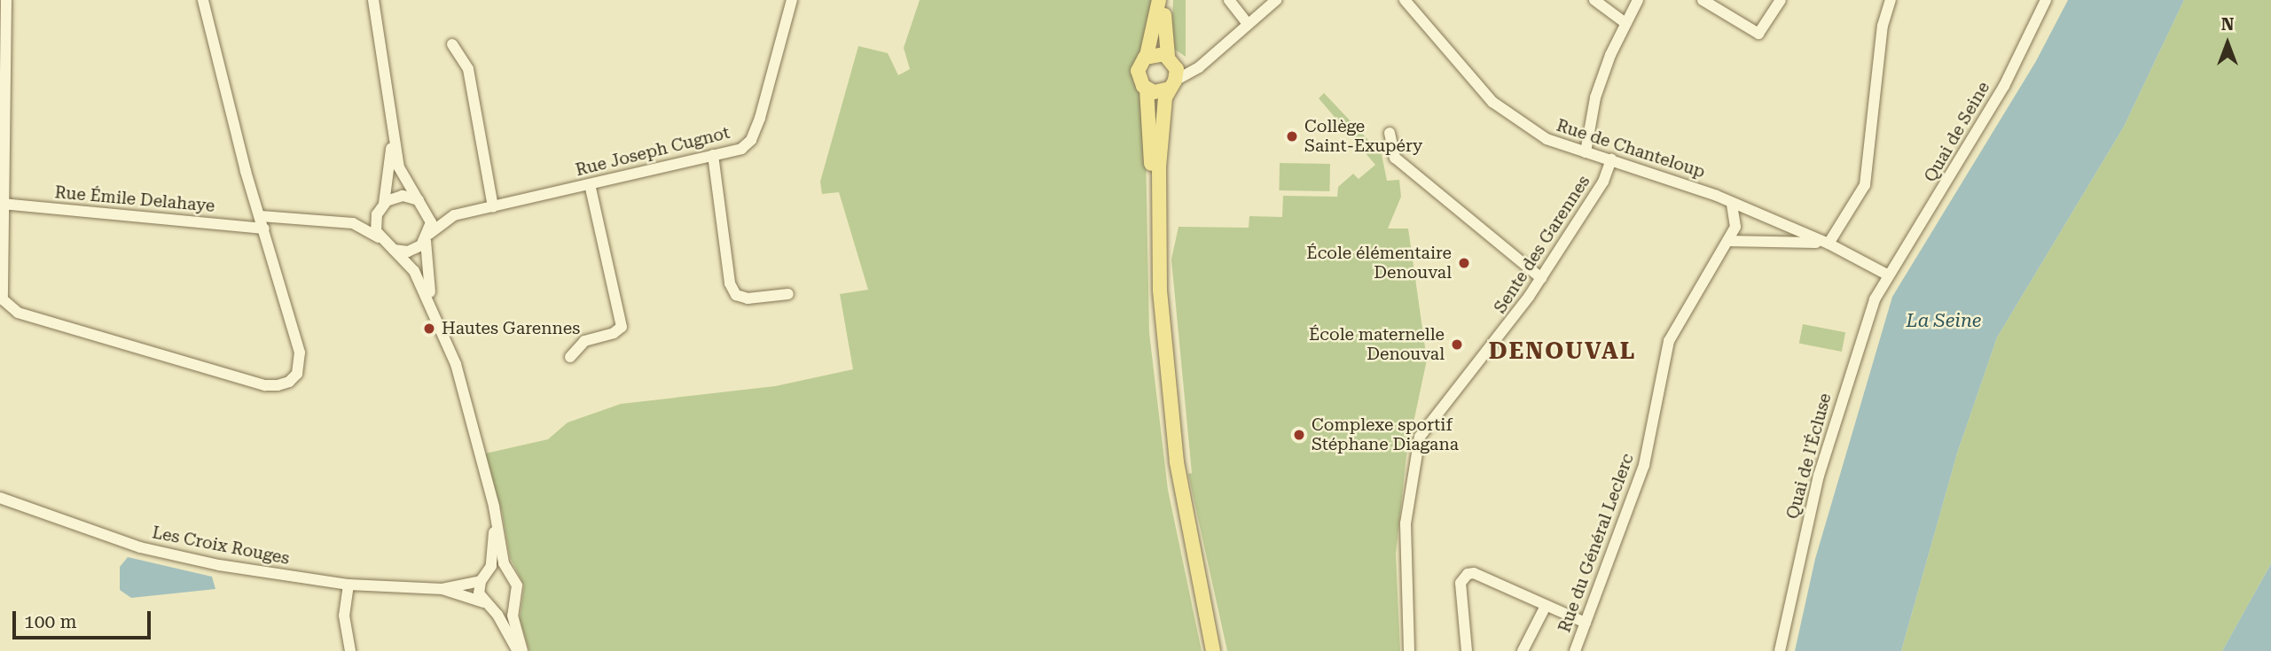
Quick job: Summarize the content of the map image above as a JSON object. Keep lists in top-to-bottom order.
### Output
{
  "streets": {
    "street": [
      "Quai de Seine",
      "Rue de Chanteloup",
      "Rue Joseph Cugnot",
      "Rue Émile Delahaye",
      "Sente des Garennes",
      "Quai de l'Écluse",
      "Rue du Général Leclerc",
      "Les Croix Rouges"
    ]
  },
  "crossings": [
    ["Quai de Seine", "Quai de l'Écluse"],
    ["Rue de Chanteloup", "Sente des Garennes"],
    ["Rue de Chanteloup", "Rue du Général Leclerc"]
  ],
  "districts": ["DENOUVAL"],
  "water": ["La Seine"],
  "places": [
    "Collège Saint-Exupéry",
    "École élémentaire Denouval",
    "Hautes Garennes",
    "École maternelle Denouval",
    "Complexe sportif Stéphane Diagana"
  ],
  "scale_bar": "100 m",
  "north": "top"
}
